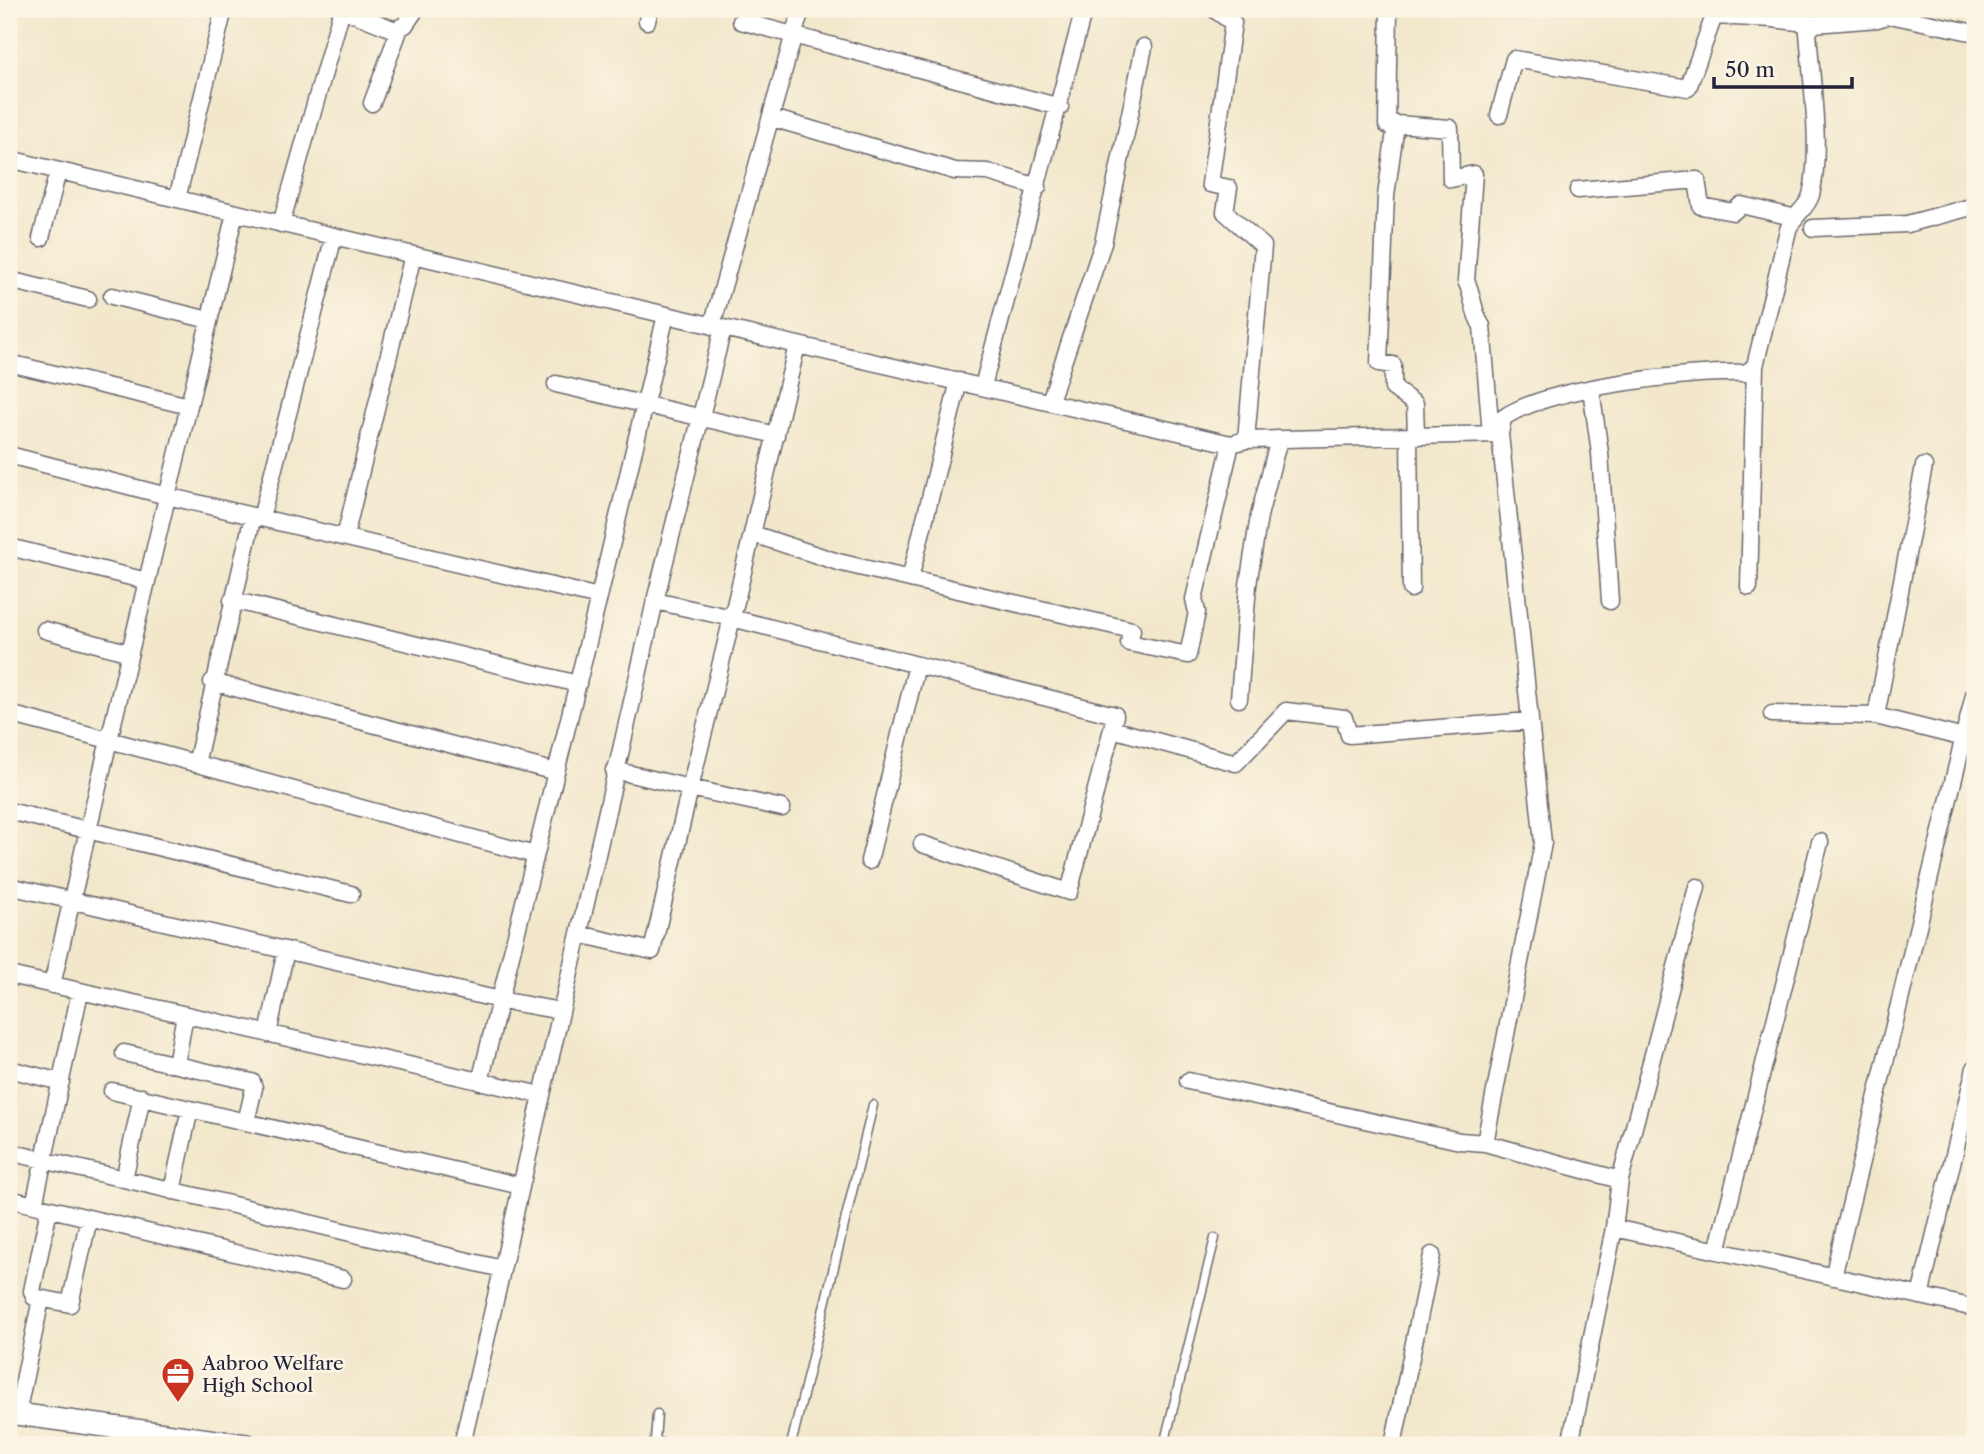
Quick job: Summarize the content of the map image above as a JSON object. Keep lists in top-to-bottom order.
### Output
{
  "places": {
    "office": ["Aabroo Welfare High School"]
  },
  "scale_bar": "50 m"
}
